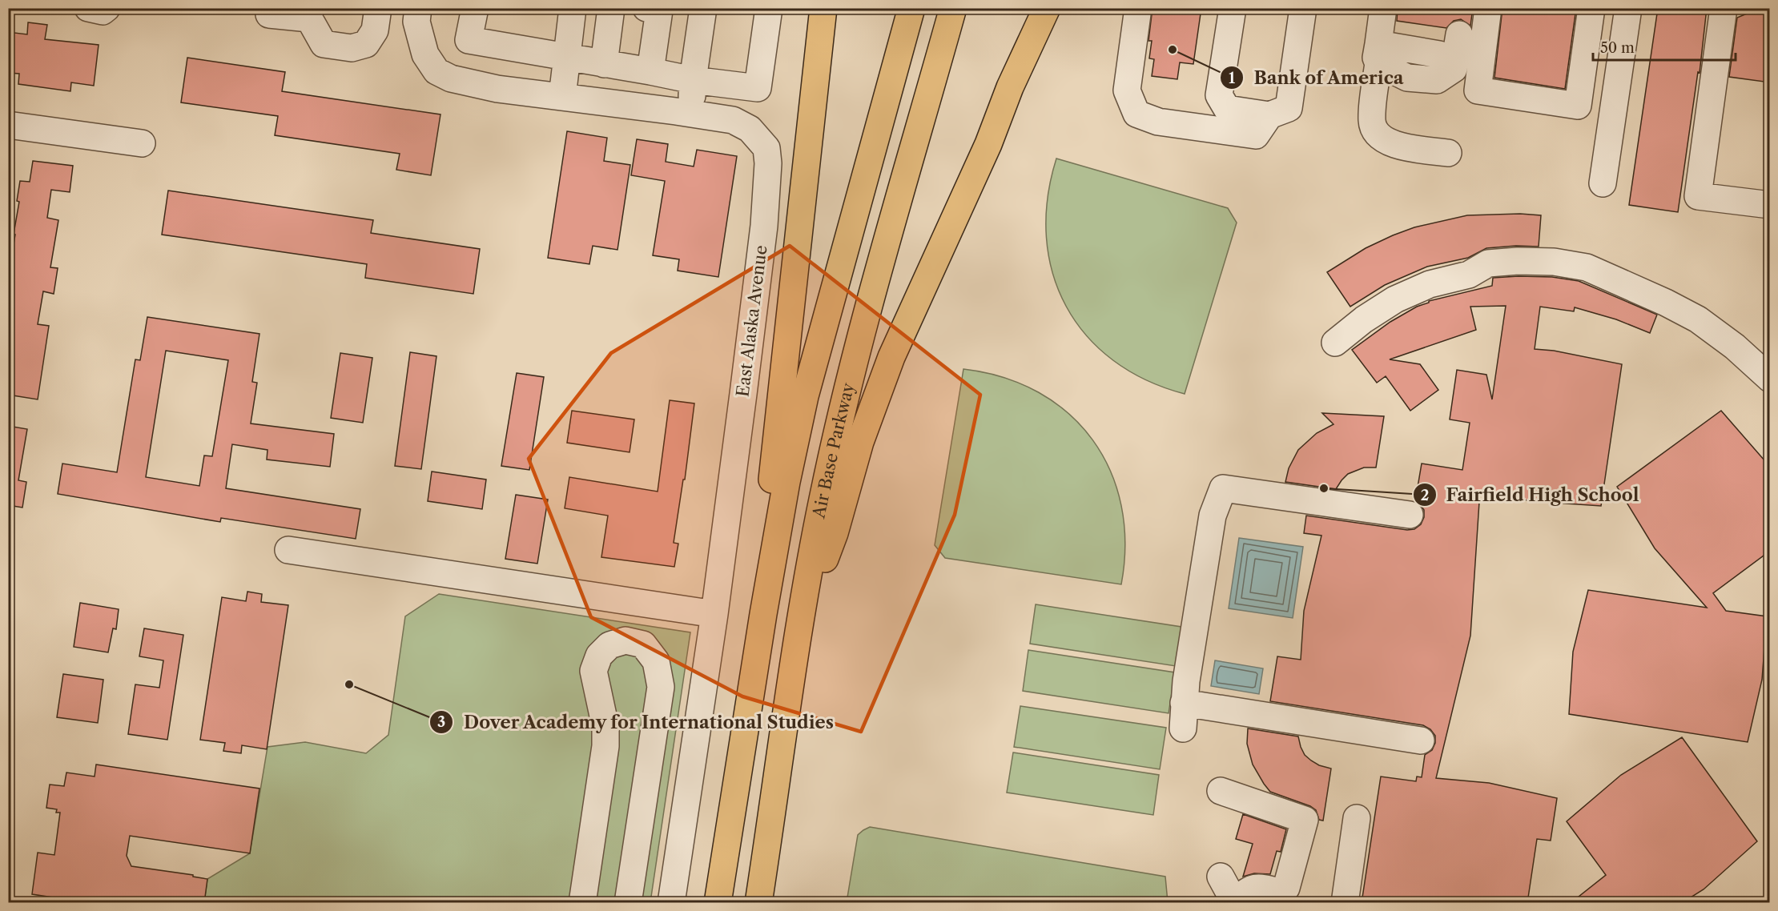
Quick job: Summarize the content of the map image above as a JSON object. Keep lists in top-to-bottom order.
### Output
{
  "streets": {
    "main road": ["Air Base Parkway"],
    "street": ["East Alaska Avenue"]
  },
  "places": ["Bank of America", "Fairfield High School", "Dover Academy for International Studies"],
  "scale_bar": "50 m"
}
